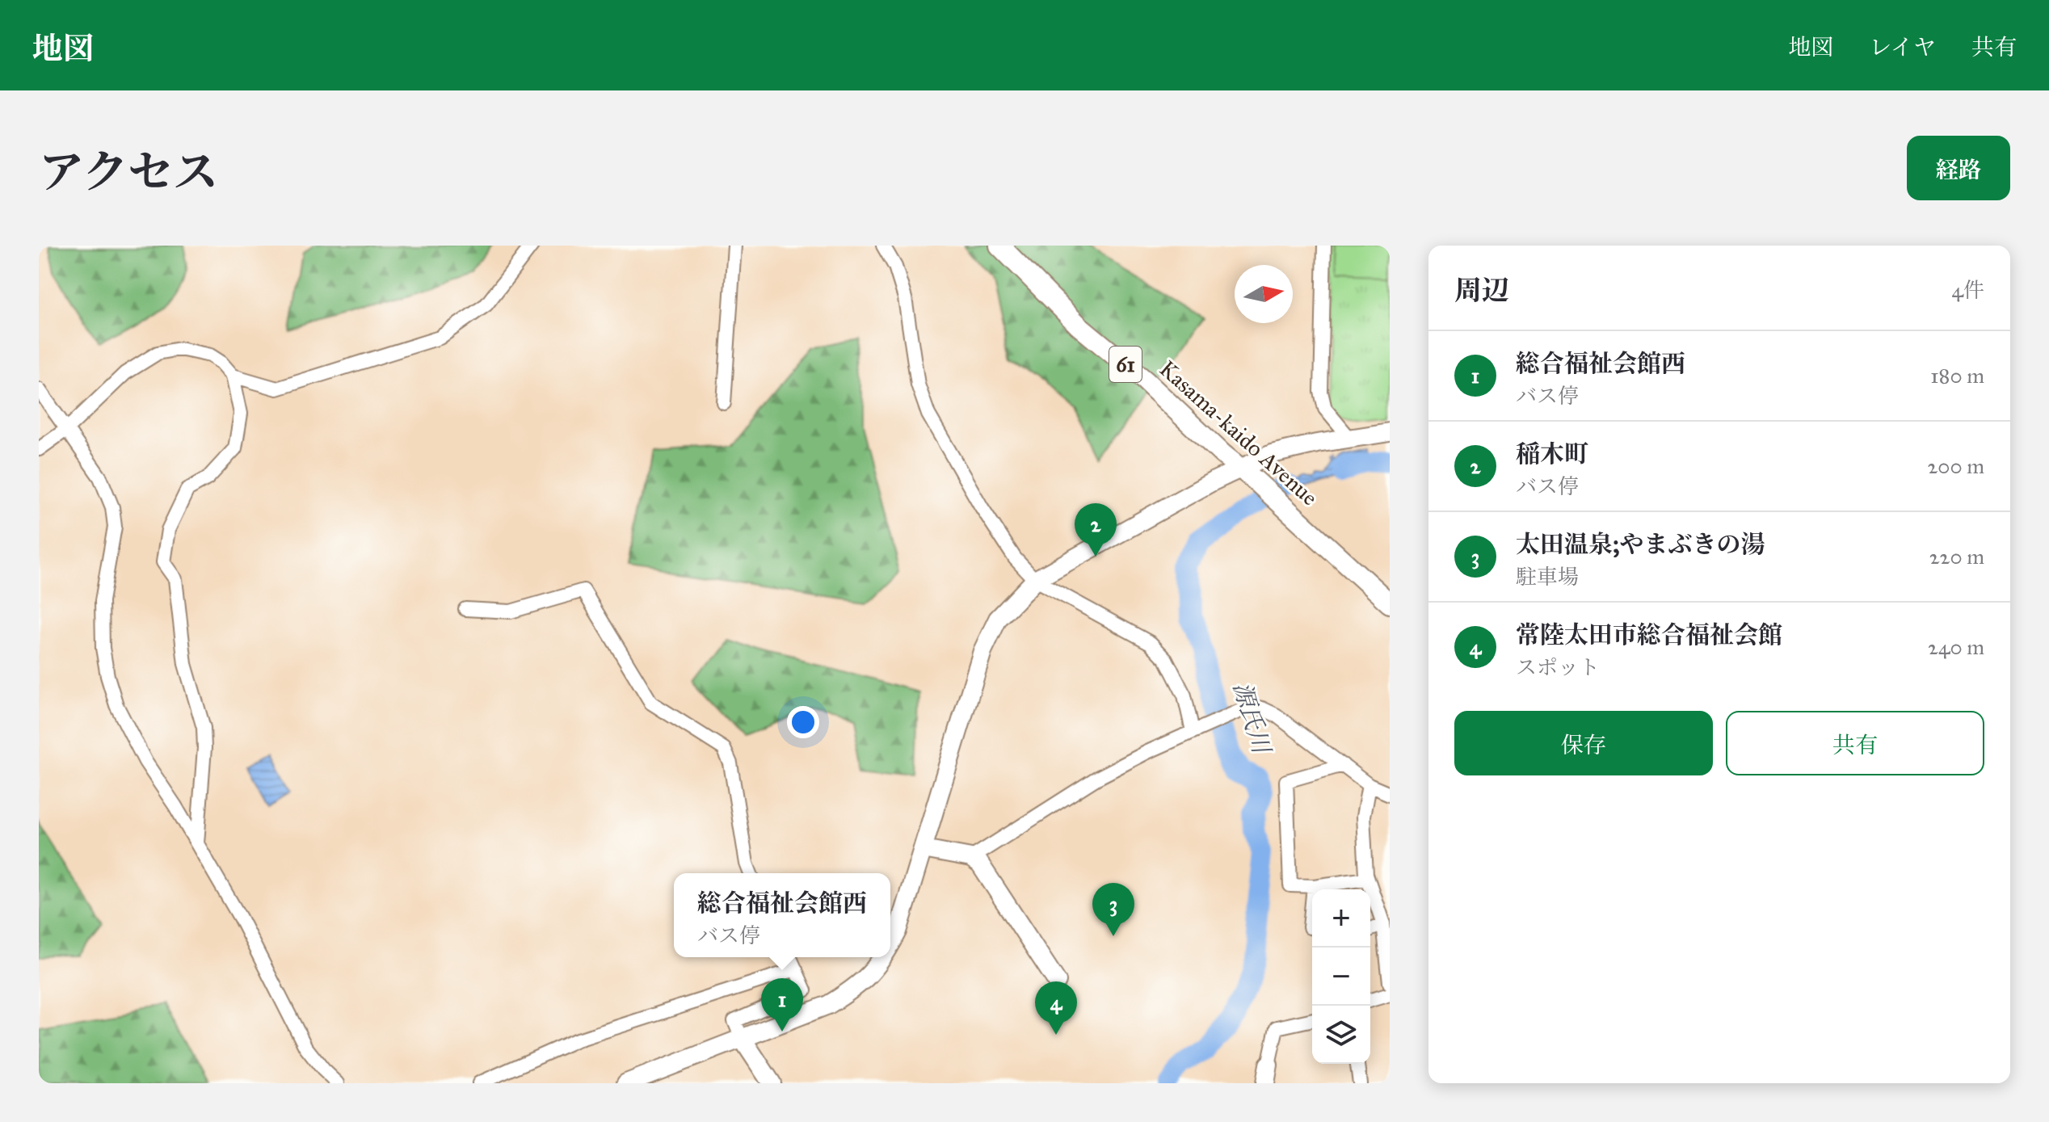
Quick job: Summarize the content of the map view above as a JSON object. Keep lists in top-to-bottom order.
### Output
{
  "streets": {
    "main road": ["61", "Kasama-kaido Avenue"]
  },
  "water": ["源氏川"],
  "north": "right",
  "page": {
    "header": "地図",
    "nav": ["地図", "レイヤ", "共有"],
    "title": "アクセス",
    "buttons": [
      "経路",
      ["保存", "共有"]
    ],
    "heading": ["周辺", "4件"],
    "list": [
      {
        "mark": "1",
        "name": "総合福祉会館西",
        "note": "バス停",
        "value": "180 m"
      },
      {
        "mark": "2",
        "name": "稲木町",
        "note": "バス停",
        "value": "200 m"
      },
      {
        "mark": "3",
        "name": "太田温泉;やまぶきの湯",
        "note": "駐車場",
        "value": "220 m"
      },
      {
        "mark": "4",
        "name": "常陸太田市総合福祉会館",
        "note": "スポット",
        "value": "240 m"
      }
    ],
    "pins": [
      "2",
      "3",
      "1",
      "4"
    ],
    "popup": ["総合福祉会館西", "バス停"],
    "map_buttons": ["+", "−"]
  }
}
